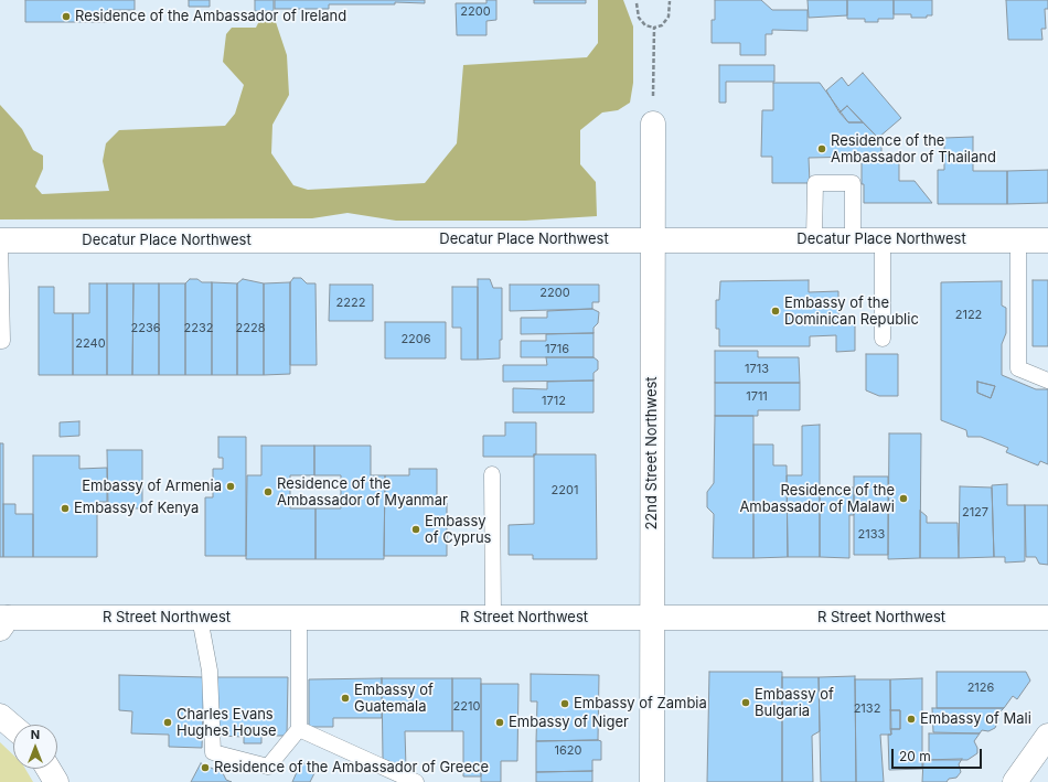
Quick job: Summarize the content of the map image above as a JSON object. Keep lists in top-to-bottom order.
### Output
{
  "streets": {
    "street": ["Decatur Place Northwest", "22nd Street Northwest", "R Street Northwest"]
  },
  "crossings": [
    ["Decatur Place Northwest", "22nd Street Northwest"],
    ["22nd Street Northwest", "R Street Northwest"]
  ],
  "places": [
    "Residence of the Ambassador of Ireland",
    "Residence of the Ambassador of Thailand",
    "Embassy of the Dominican Republic",
    "Embassy of Armenia",
    "Residence of the Ambassador of Myanmar",
    "Residence of the Ambassador of Malawi",
    "Embassy of Kenya",
    "Embassy of Cyprus",
    "Embassy of Guatemala",
    "Embassy of Bulgaria",
    "Embassy of Zambia",
    "Embassy of Mali",
    "Charles Evans Hughes House",
    "Embassy of Niger",
    "Residence of the Ambassador of Greece"
  ],
  "house_numbers": [
    "2200",
    "2200",
    "2222",
    "2122",
    "2236",
    "2232",
    "2228",
    "2206",
    "2240",
    "1716",
    "1713",
    "1711",
    "1712",
    "2201",
    "2127",
    "2133",
    "2126",
    "2210",
    "2132",
    "1620"
  ],
  "scale_bar": "20 m",
  "north": "top"
}
